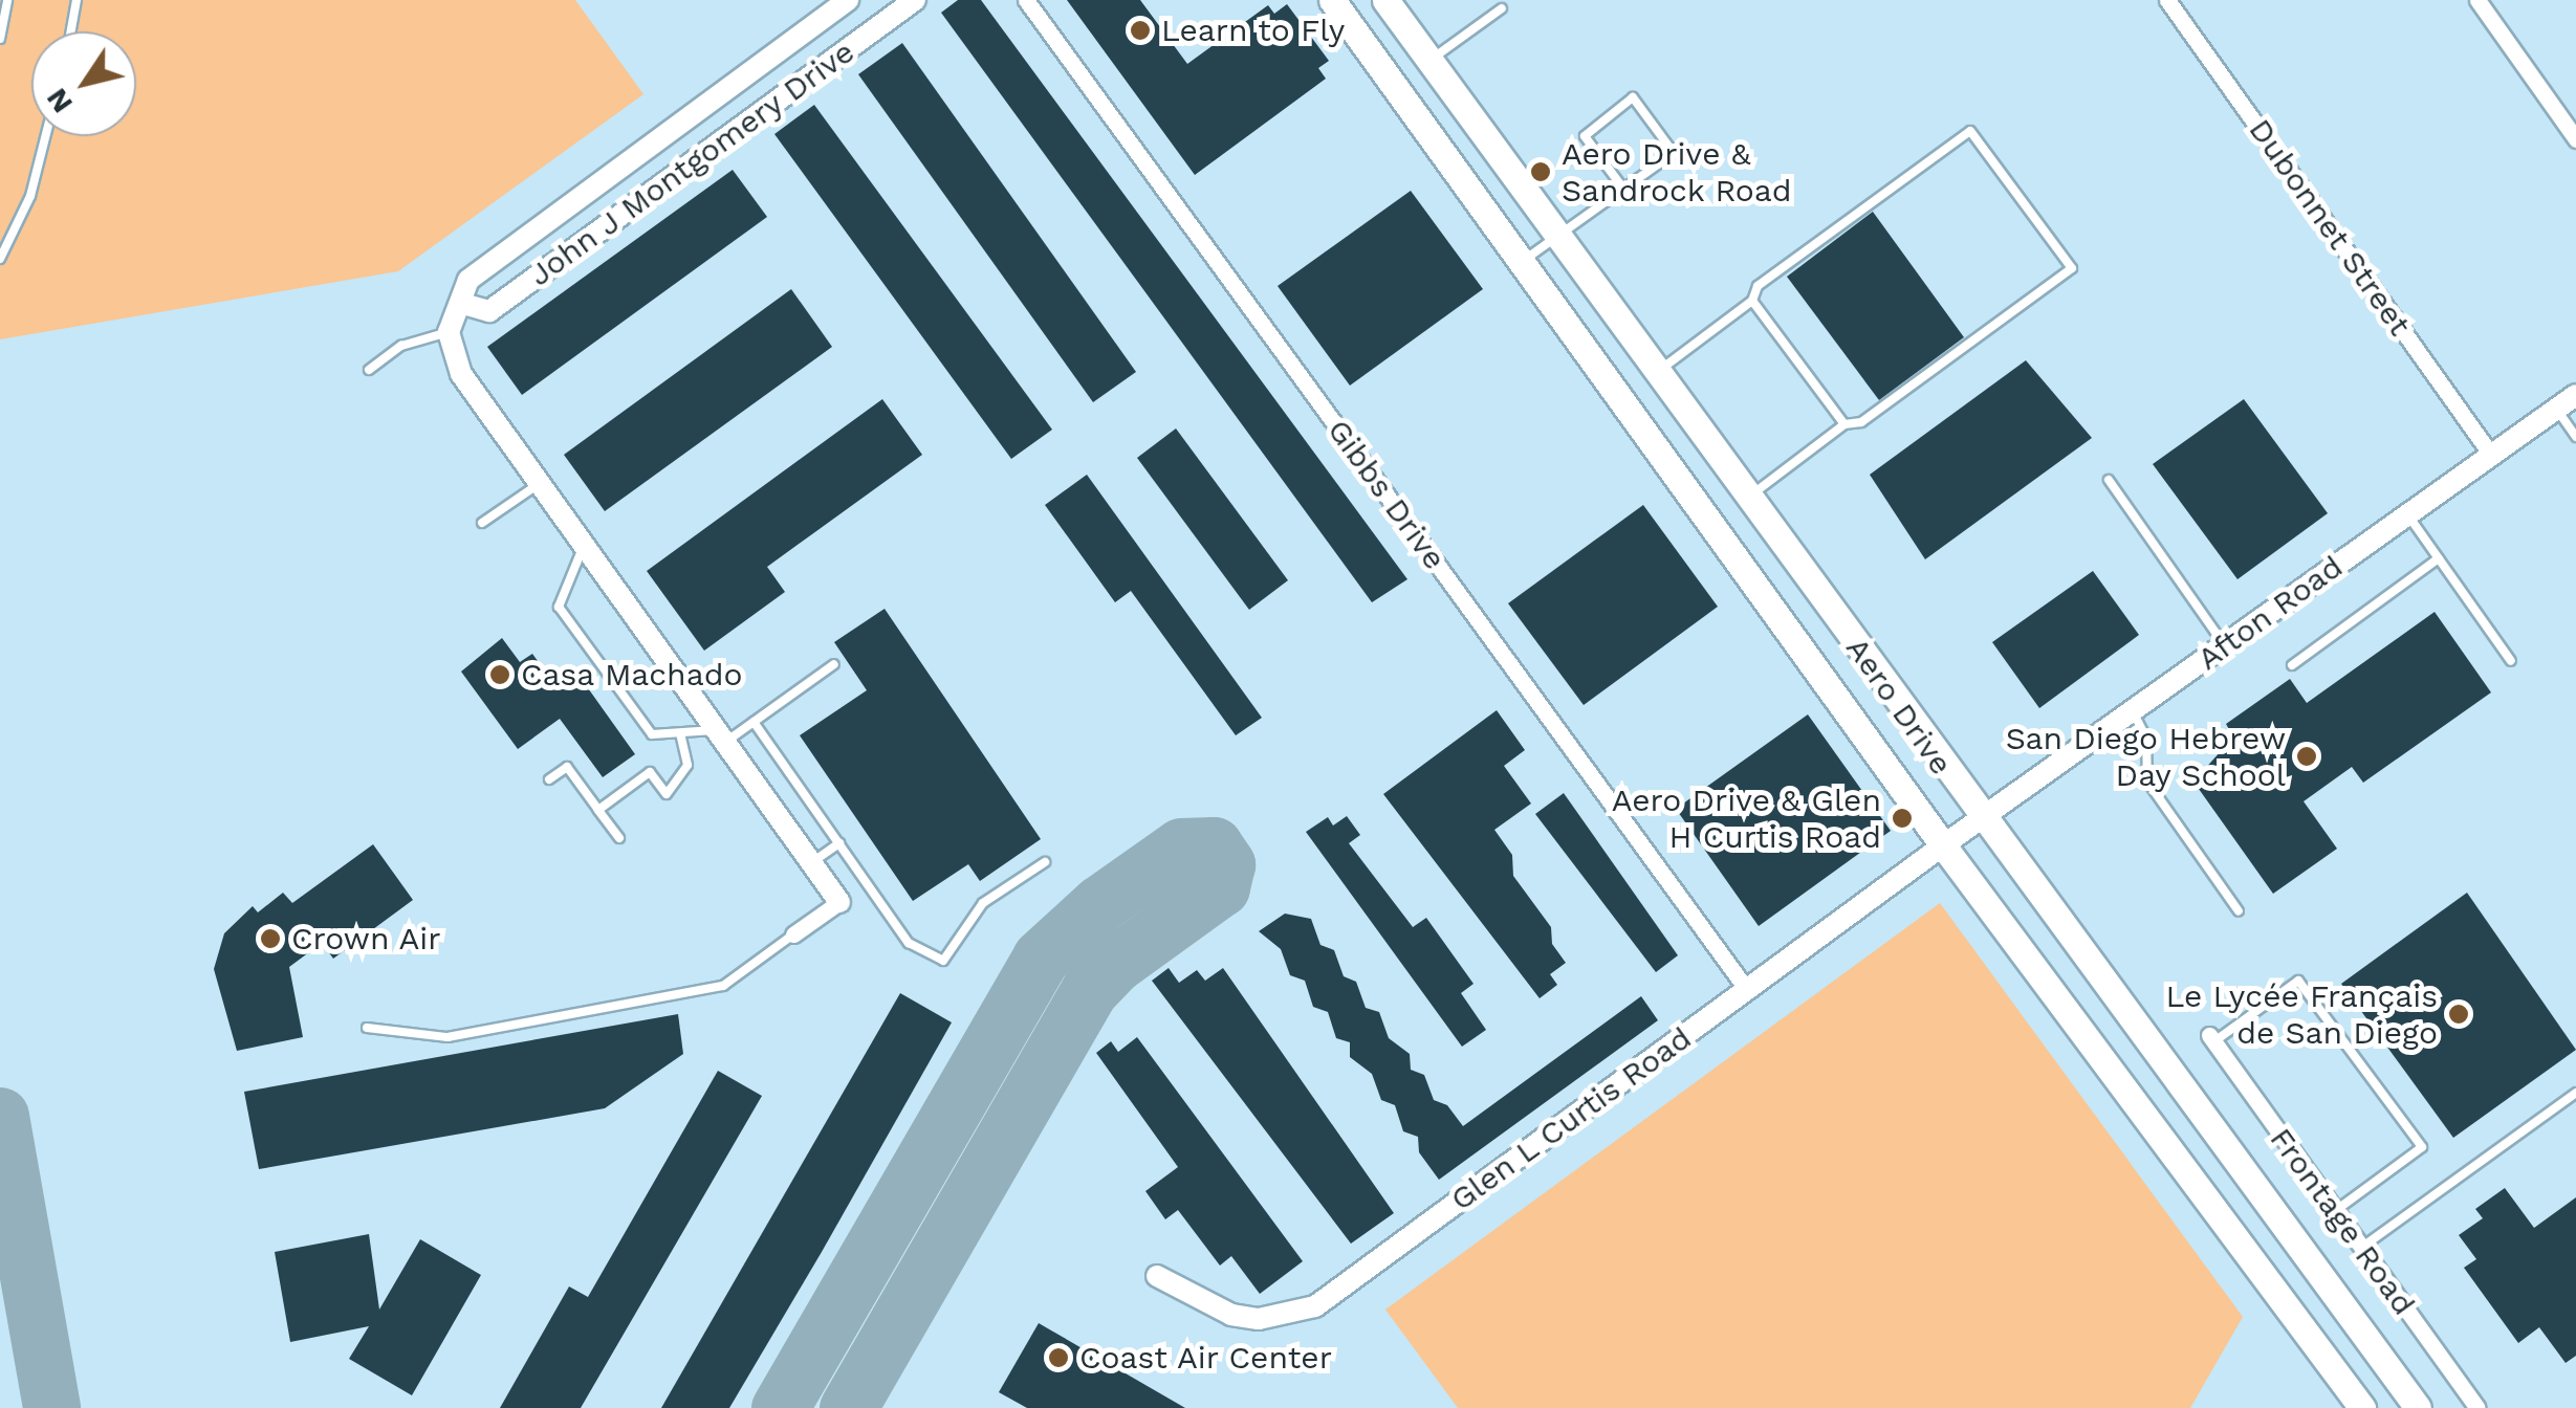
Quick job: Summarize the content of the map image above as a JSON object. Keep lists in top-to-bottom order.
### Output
{
  "streets": {
    "main road": ["Aero Drive"],
    "street": [
      "John J Montgomery Drive",
      "Dubonnet Street",
      "Gibbs Drive",
      "Afton Road",
      "Glen L Curtis Road",
      "Frontage Road"
    ]
  },
  "crossings": [
    ["Dubonnet Street", "Afton Road"],
    ["Gibbs Drive", "Glen L Curtis Road"],
    ["Afton Road", "Aero Drive"],
    ["Afton Road", "Glen L Curtis Road"],
    ["Aero Drive", "Glen L Curtis Road"]
  ],
  "places": [
    "Learn to Fly",
    "Aero Drive & Sandrock Road",
    "Casa Machado",
    "San Diego Hebrew Day School",
    "Aero Drive & Glen H Curtis Road",
    "Crown Air",
    "Le Lycée Français de San Diego",
    "Coast Air Center"
  ],
  "north": "bottom left"
}
